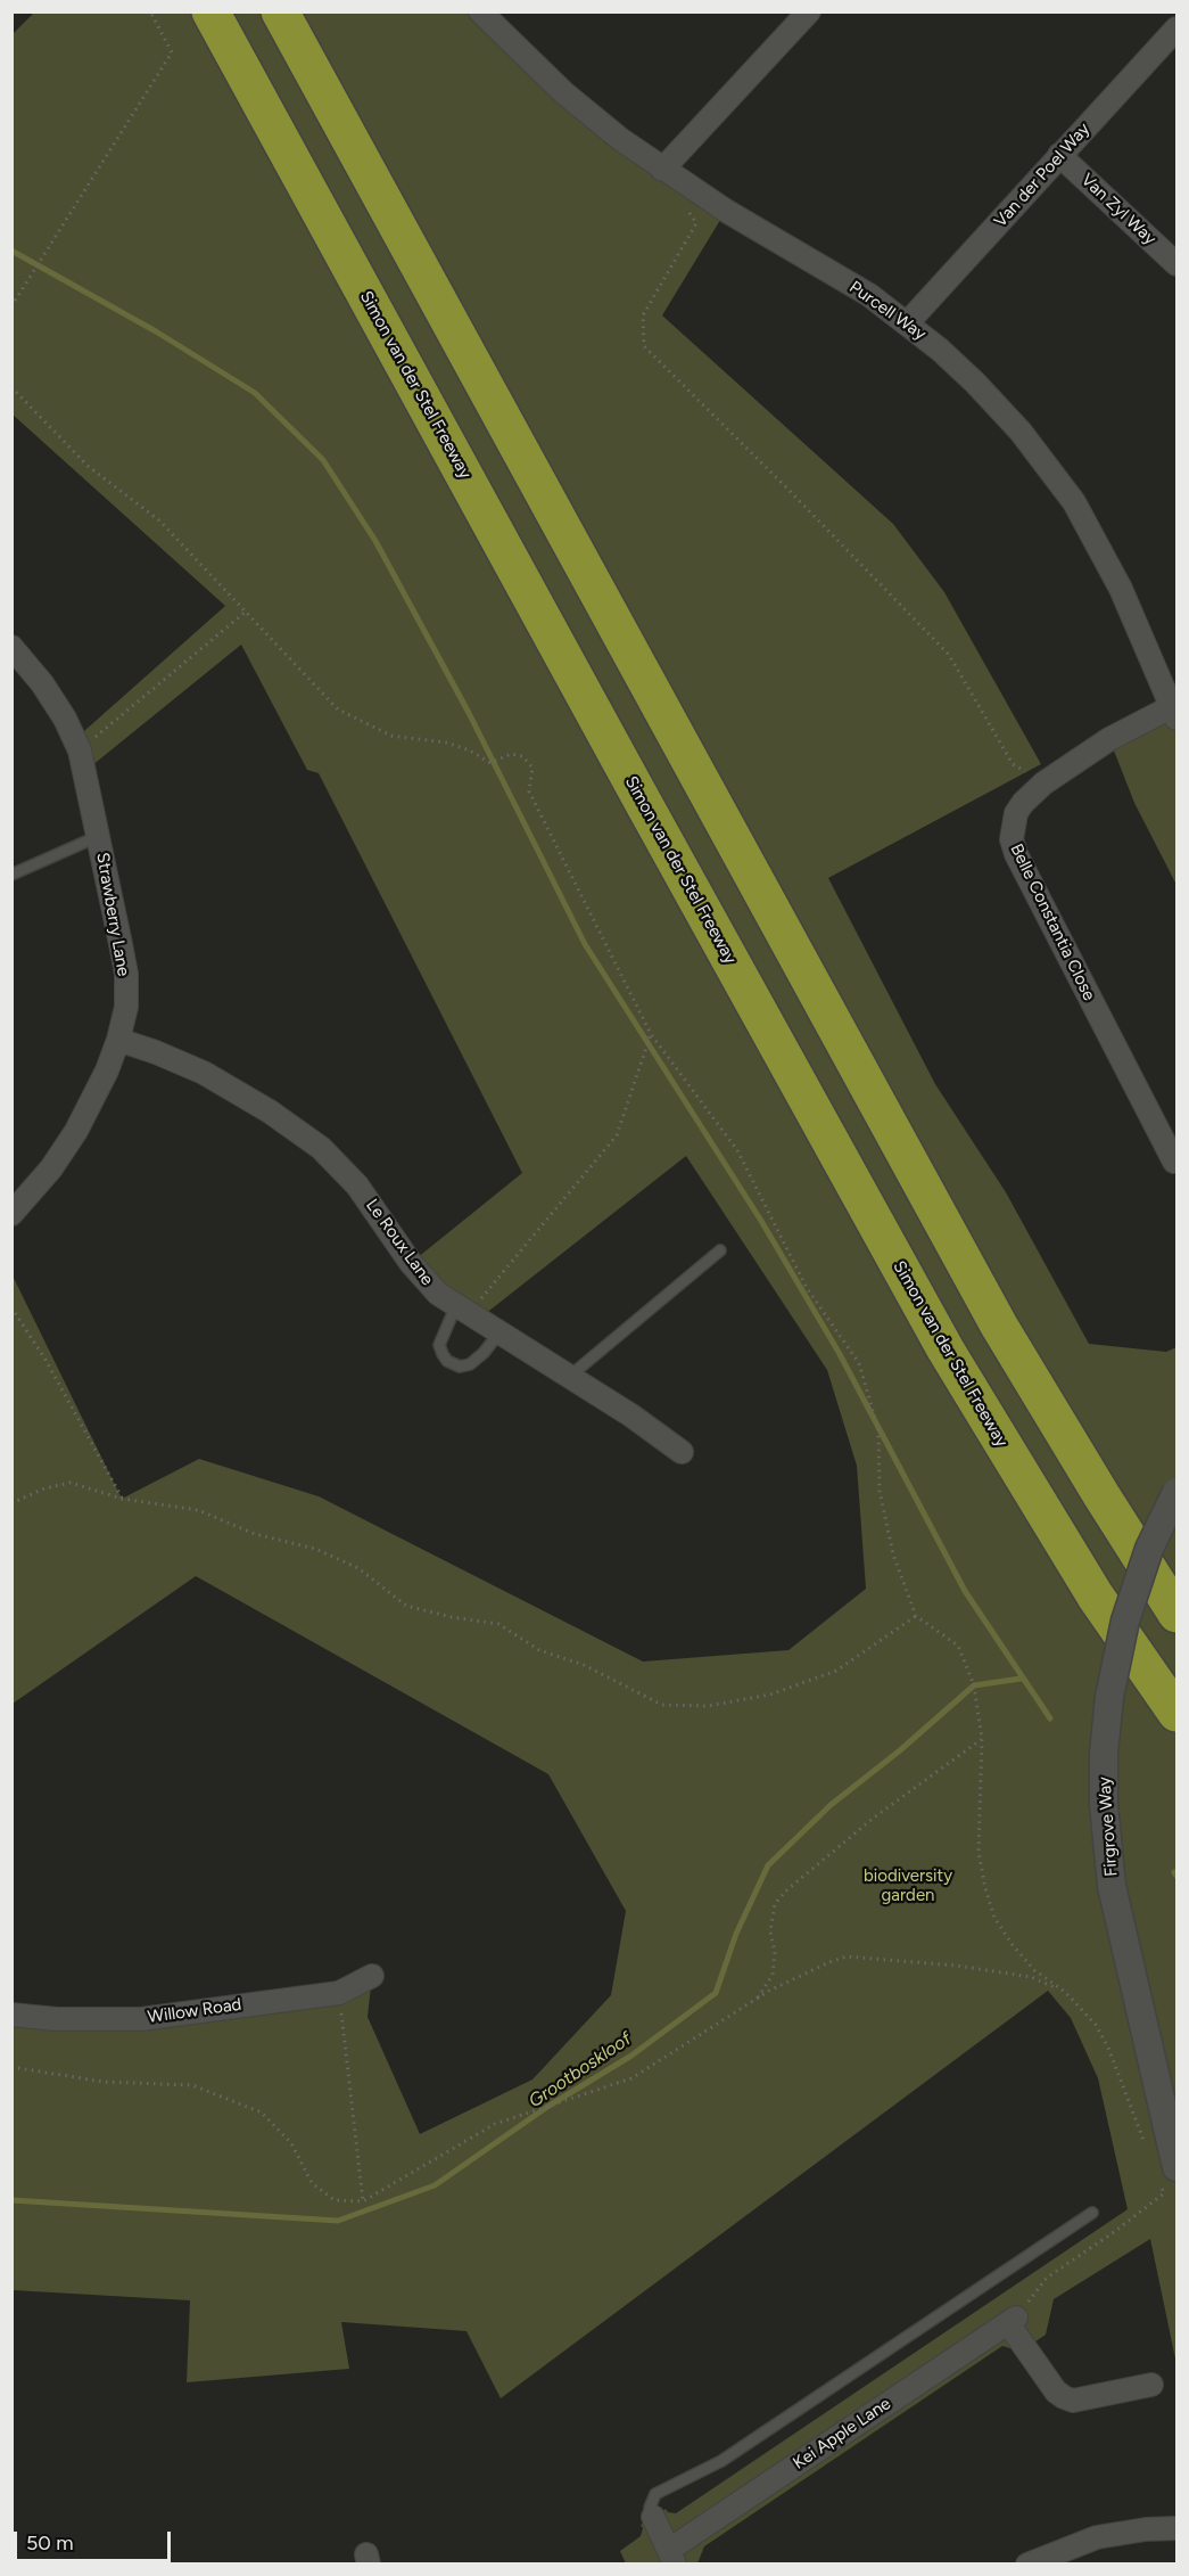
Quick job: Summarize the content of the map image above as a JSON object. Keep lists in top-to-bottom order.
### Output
{
  "streets": {
    "highway": ["Simon van der Stel Freeway"],
    "street": [
      "Van der Poel Way",
      "Van Zyl Way",
      "Purcell Way",
      "Strawberry Lane",
      "Belle Constantia Close",
      "Le Roux Lane",
      "Firgrove Way",
      "Willow Road",
      "Kei Apple Lane"
    ]
  },
  "crossings": [
    ["Van der Poel Way", "Van Zyl Way"],
    ["Van der Poel Way", "Purcell Way"],
    ["Purcell Way", "Belle Constantia Close"],
    ["Strawberry Lane", "Le Roux Lane"]
  ],
  "water": ["Grootboskloof"],
  "parks": ["biodiversity garden"],
  "scale_bar": "50 m"
}
